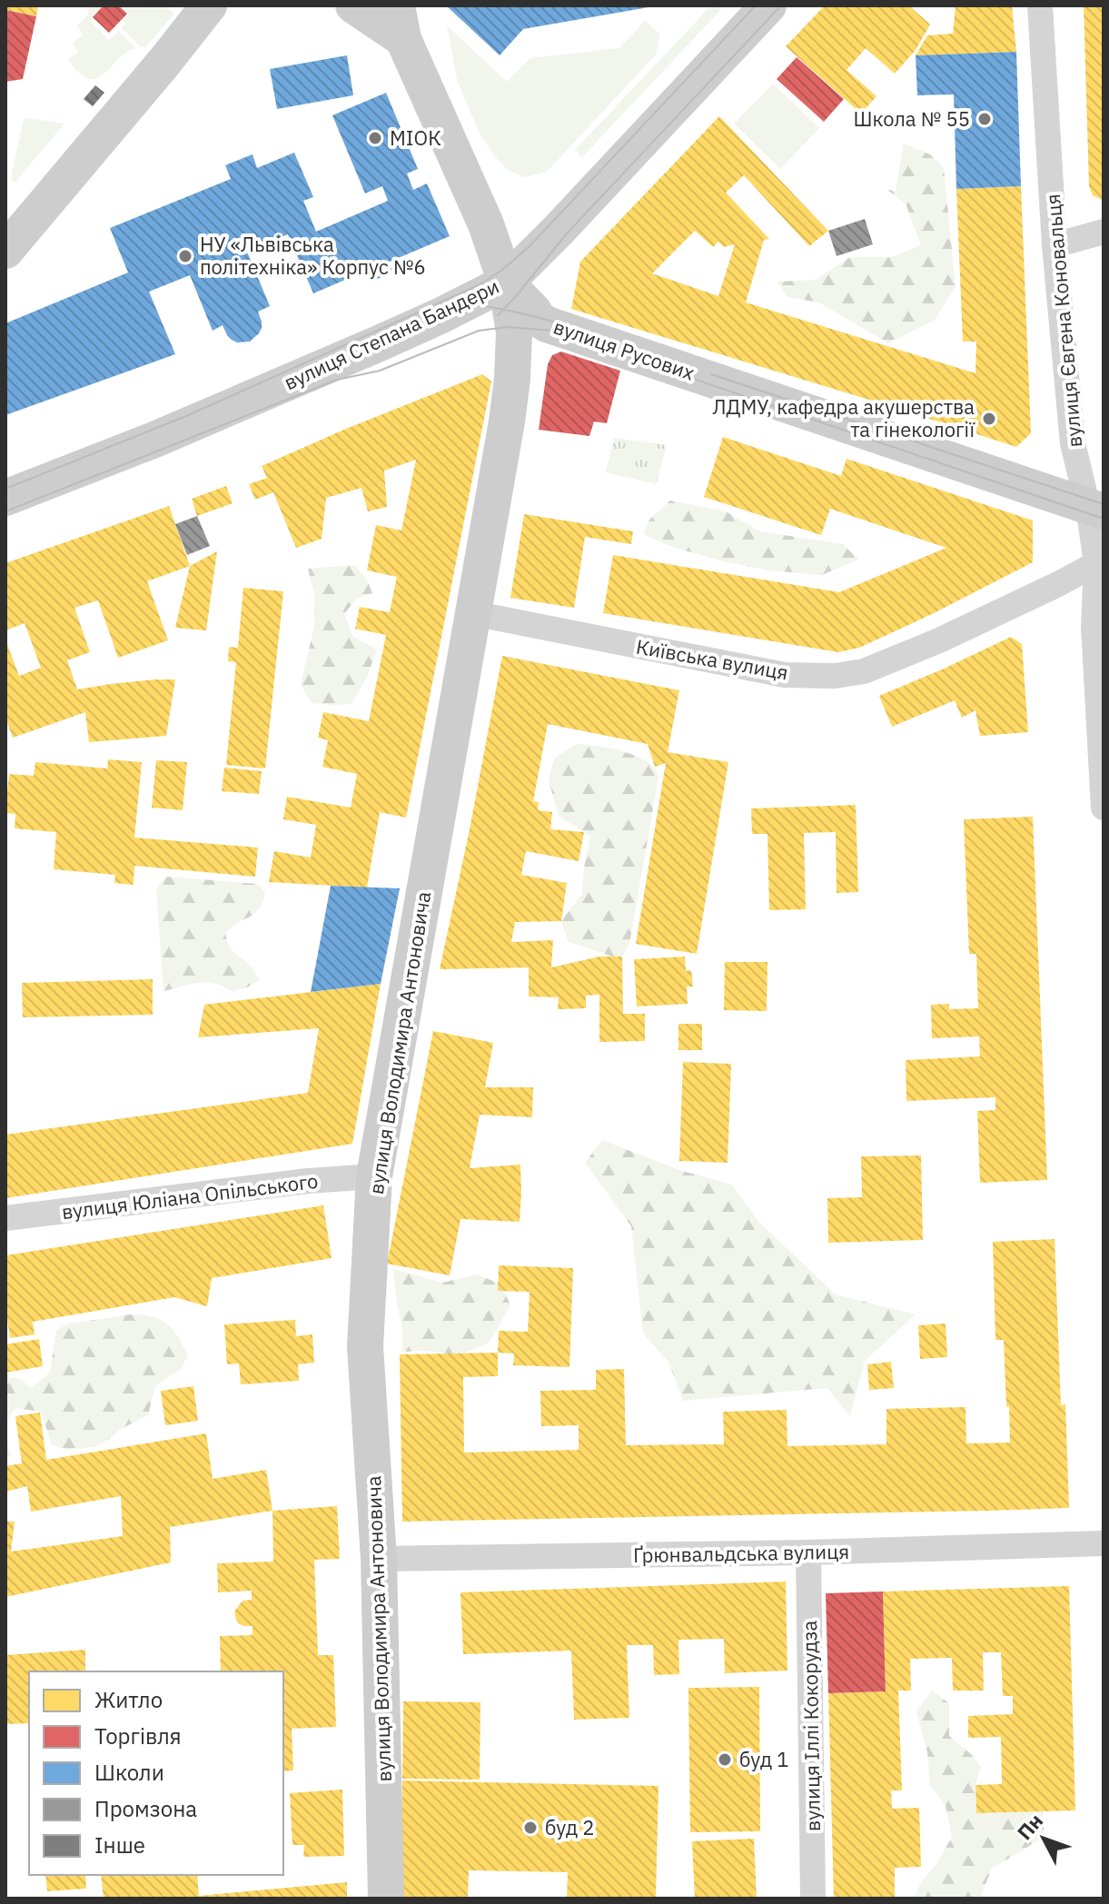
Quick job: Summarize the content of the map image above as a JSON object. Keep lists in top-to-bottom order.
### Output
{
  "streets": {
    "main road": ["вулиця Степана Бандери", "вулиця Русових", "вулиця Володимира Антоновича"],
    "street": [
      "вулиця Євгена Коновальця",
      "Київська вулиця",
      "вулиця Юліана Опільського",
      "Ґрюнвальдська вулиця",
      "вулиця Іллі Кокорудза"
    ]
  },
  "crossings": [
    ["вулиця Євгена Коновальця", "вулиця Русових"],
    ["вулиця Євгена Коновальця", "Київська вулиця"],
    ["вулиця Степана Бандери", "вулиця Русових"],
    ["вулиця Степана Бандери", "вулиця Володимира Антоновича"],
    ["вулиця Русових", "вулиця Володимира Антоновича"],
    ["Київська вулиця", "вулиця Володимира Антоновича"],
    ["вулиця Володимира Антоновича", "вулиця Юліана Опільського"],
    ["вулиця Володимира Антоновича", "Ґрюнвальдська вулиця"],
    ["Ґрюнвальдська вулиця", "вулиця Іллі Кокорудза"]
  ],
  "places": [
    "Школа № 55",
    "МІОК",
    "НУ «Львівська політехніка» Корпус №6",
    "ЛДМУ, кафедра акушерства та гінекології",
    "буд 1",
    "буд 2"
  ],
  "legend": [
    "Житло",
    "Торгівля",
    "Школи",
    "Промзона",
    "Інше"
  ],
  "north": "top left"
}
